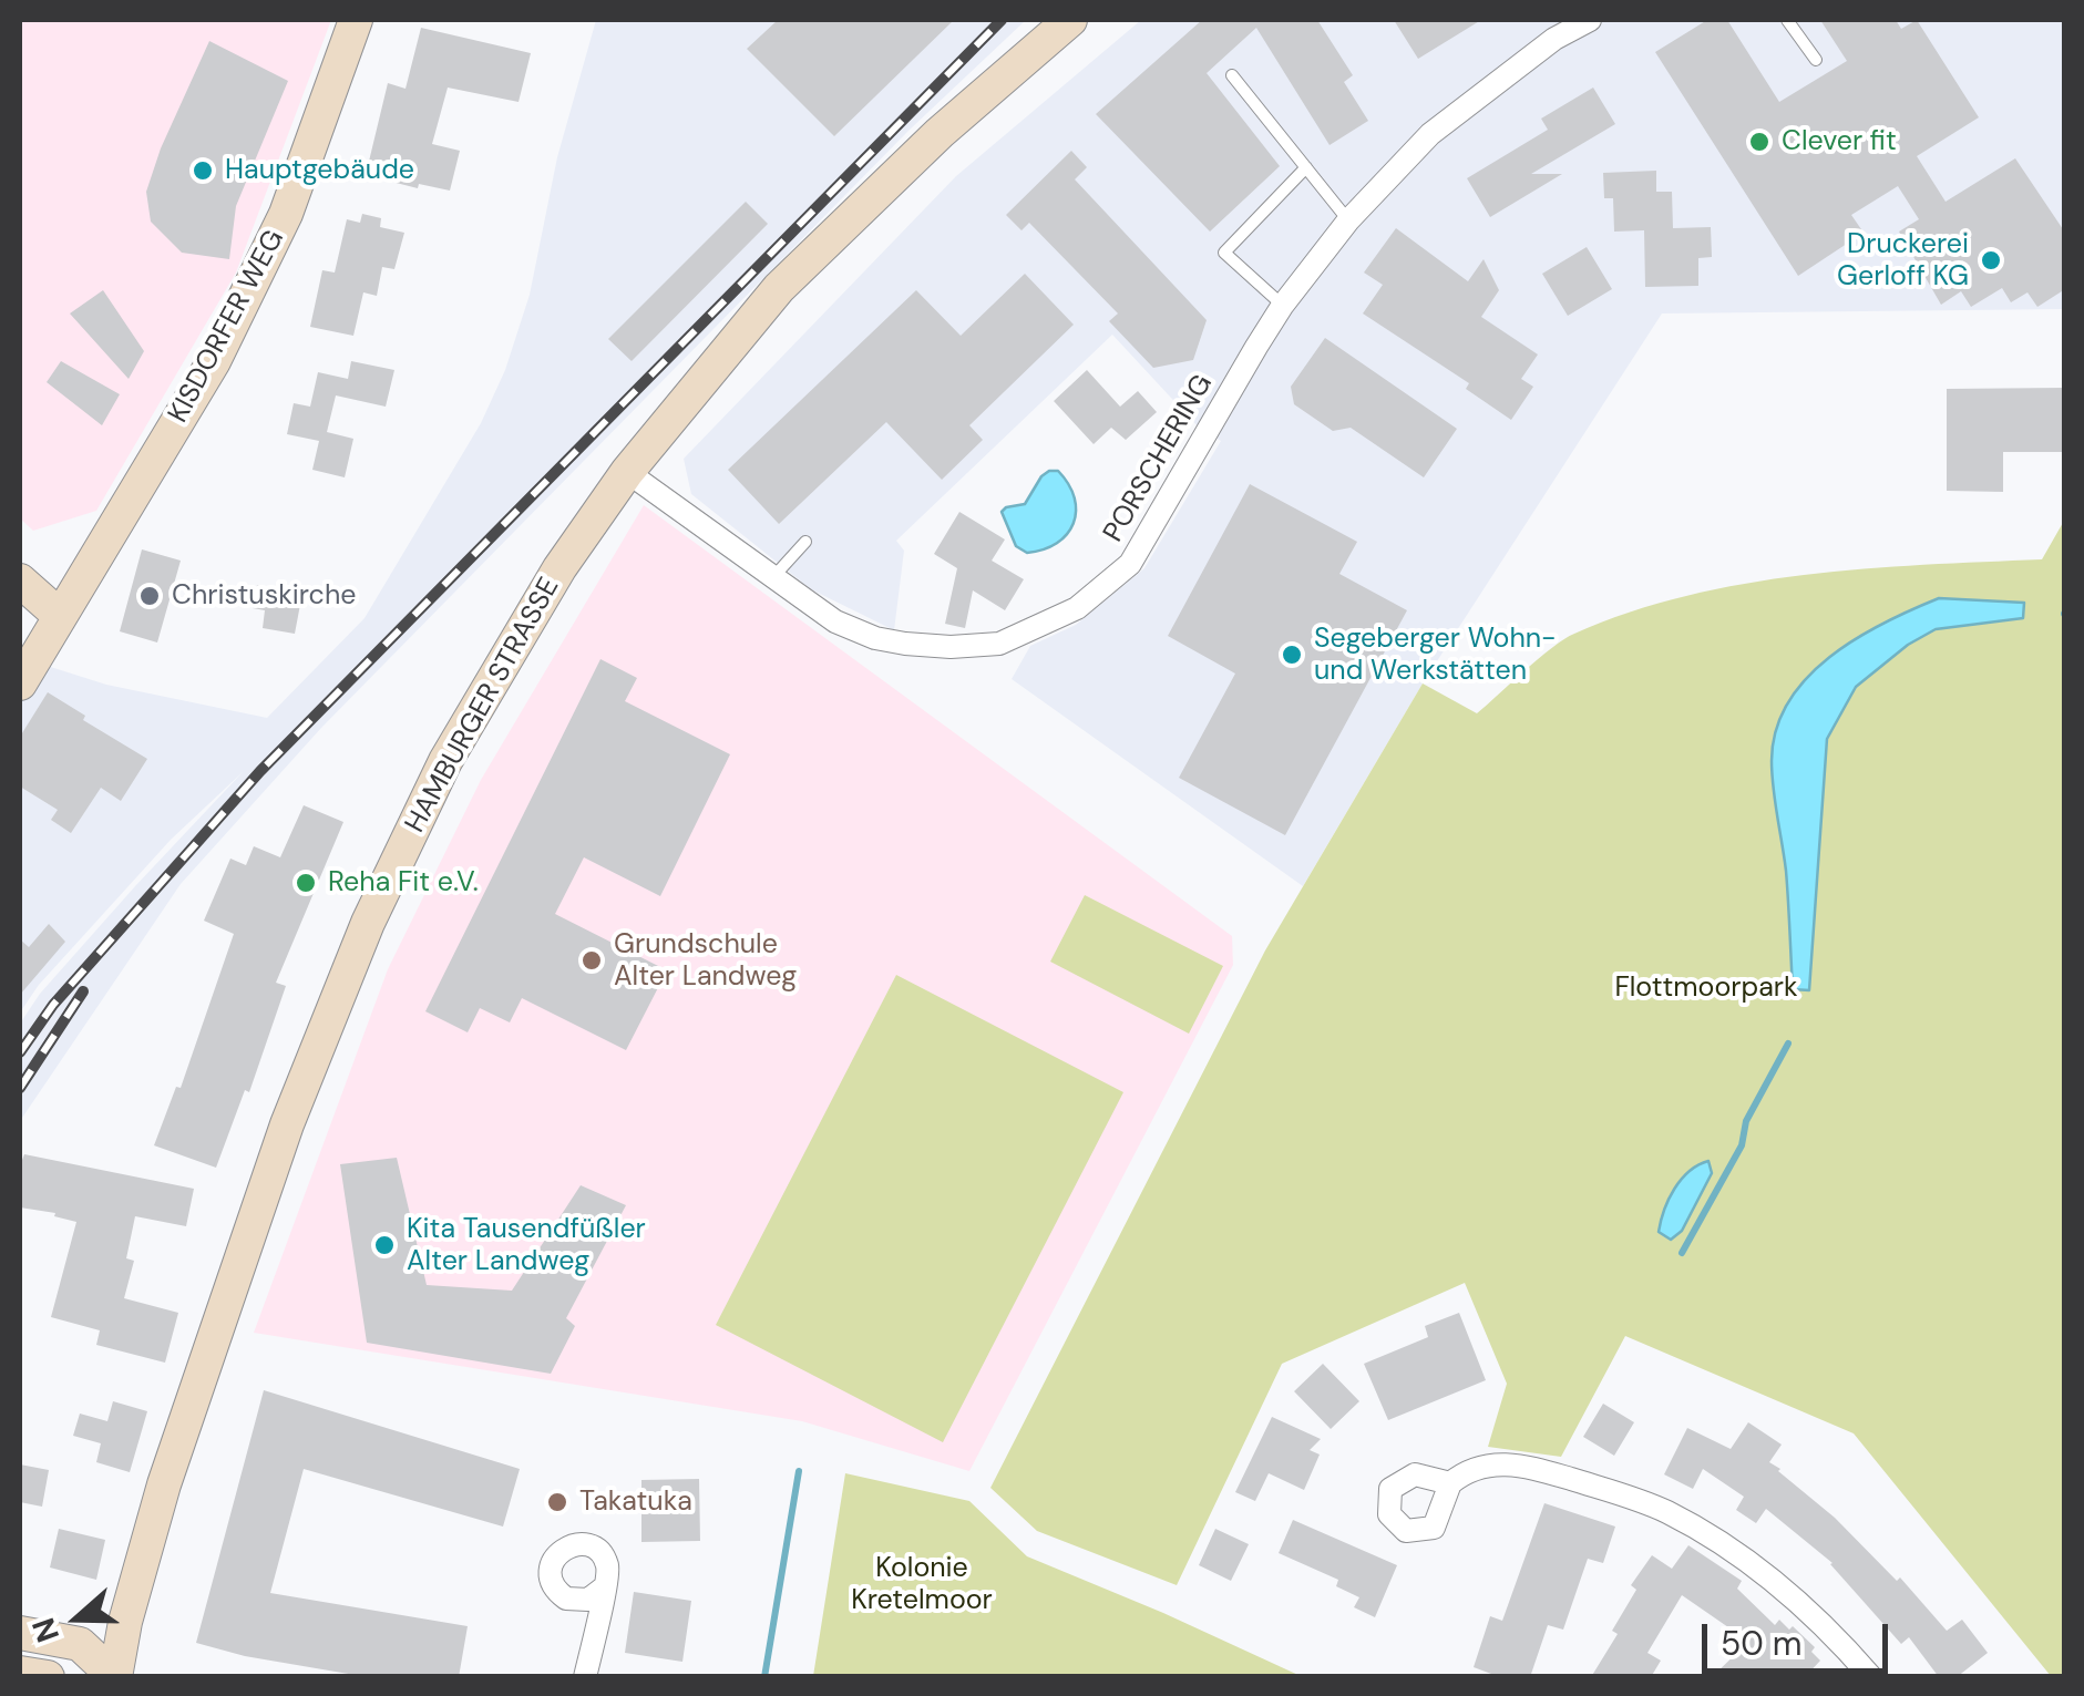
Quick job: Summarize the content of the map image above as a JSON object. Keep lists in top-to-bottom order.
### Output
{
  "streets": {
    "main road": ["KISDORFER WEG", "HAMBURGER STRASSE"],
    "street": ["PORSCHERING"]
  },
  "crossings": [
    ["PORSCHERING", "HAMBURGER STRASSE"]
  ],
  "parks": ["Flottmoorpark", "Kolonie Kretelmoor"],
  "places": [
    "Clever fit",
    "Hauptgebäude",
    "Druckerei Gerloff KG",
    "Christuskirche",
    "Segeberger Wohn- und Werkstätten",
    "Reha Fit e.V.",
    "Grundschule Alter Landweg",
    "Kita Tausendfüßler Alter Landweg",
    "Takatuka"
  ],
  "scale_bar": "50 m",
  "north": "left"
}
